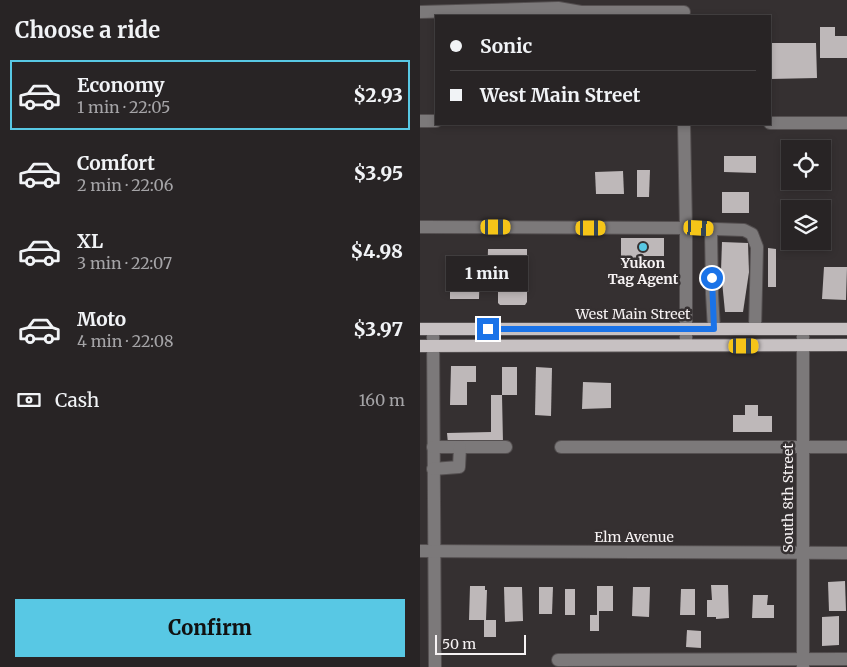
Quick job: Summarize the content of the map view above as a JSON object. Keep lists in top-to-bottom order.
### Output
{
  "streets": {
    "main road": ["West Main Street"],
    "street": ["South 8th Street", "Elm Avenue"]
  },
  "crossings": [
    ["West Main Street", "South 8th Street"],
    ["South 8th Street", "Elm Avenue"]
  ],
  "places": ["Yukon Tag Agent"],
  "scale_bar": "50 m",
  "page": {
    "heading": "Choose a ride",
    "banner": ["Sonic", "West Main Street"],
    "list": [
      {
        "name": "Economy",
        "note": "1 min · 22:05",
        "value": "$2.93"
      },
      {
        "name": "Comfort",
        "note": "2 min · 22:06",
        "value": "$3.95"
      },
      {
        "name": "XL",
        "note": "3 min · 22:07",
        "value": "$4.98"
      },
      {
        "name": "Moto",
        "note": "4 min · 22:08",
        "value": "$3.97"
      }
    ],
    "bubble": "1 min",
    "pay": ["Cash", "160 m"],
    "buttons": "Confirm",
    "scale": "50 m"
  }
}
